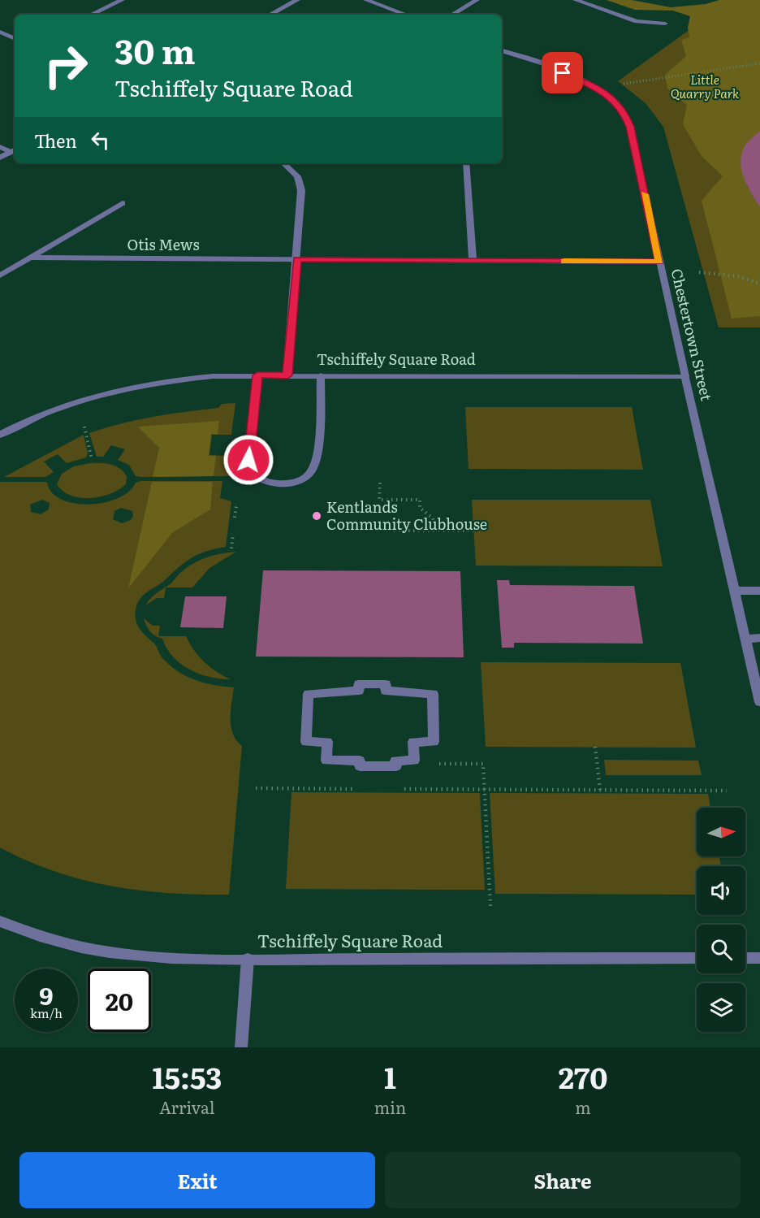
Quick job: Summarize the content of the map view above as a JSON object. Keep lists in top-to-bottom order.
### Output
{
  "streets": {
    "street": ["Otis Mews", "Chestertown Street", "Tschiffely Square Road"]
  },
  "crossings": [
    ["Otis Mews", "Chestertown Street"],
    ["Chestertown Street", "Tschiffely Square Road"]
  ],
  "parks": ["Little Quarry Park"],
  "places": ["Kentlands Community Clubhouse"],
  "north": "right",
  "page": {
    "turn": ["30 m", "Tschiffely Square Road"],
    "then": "Then",
    "speed": "9 km/h",
    "limit": "20",
    "eta": [
      "15:53",
      "Arrival",
      "1",
      "min",
      "270",
      "m"
    ],
    "buttons": ["Exit", "Share"]
  }
}
